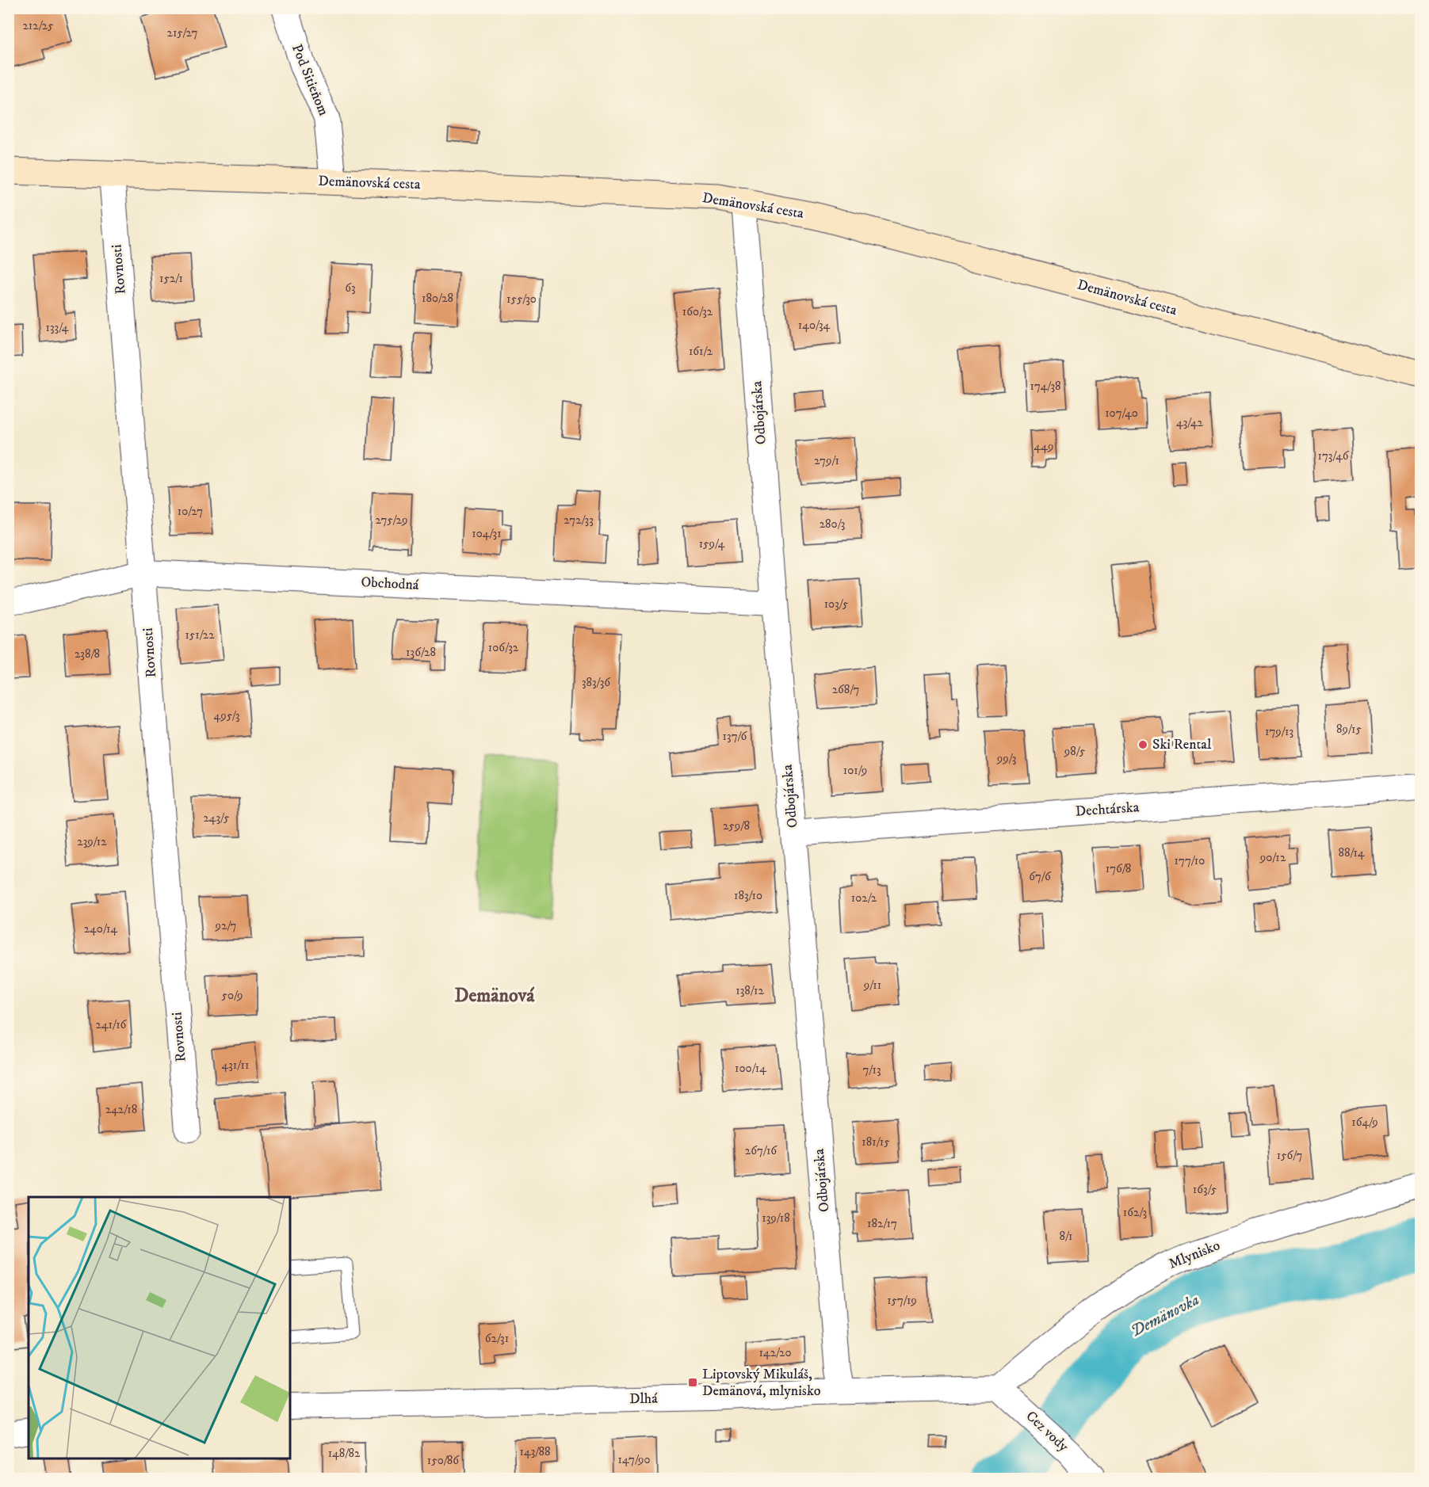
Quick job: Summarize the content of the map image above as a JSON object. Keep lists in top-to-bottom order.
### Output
{
  "streets": {
    "main road": ["Demänovská cesta"],
    "street": [
      "Pod Sitieňom",
      "Rovnosti",
      "Odbojárska",
      "Obchodná",
      "Dechtárska",
      "Mlynisko",
      "Dlhá",
      "Cez vody"
    ]
  },
  "crossings": [
    ["Pod Sitieňom", "Demänovská cesta"],
    ["Demänovská cesta", "Rovnosti"],
    ["Demänovská cesta", "Odbojárska"],
    ["Rovnosti", "Obchodná"],
    ["Odbojárska", "Obchodná"],
    ["Odbojárska", "Dechtárska"],
    ["Odbojárska", "Dlhá"],
    ["Mlynisko", "Dlhá"],
    ["Mlynisko", "Cez vody"],
    ["Dlhá", "Cez vody"]
  ],
  "districts": ["Demänová"],
  "water": ["Demänovka"],
  "places": {
    "other": ["Ski Rental"],
    "transit": ["Liptovský Mikuláš, Demänová, mlynisko"]
  },
  "house_numbers": [
    "212/25",
    "215/27",
    "152/1",
    "63",
    "180/28",
    "155/30",
    "160/32",
    "140/34",
    "133/4",
    "161/2",
    "174/38",
    "107/40",
    "43/42",
    "449",
    "173/46",
    "279/1",
    "10/27",
    "275/29",
    "272/33",
    "280/3",
    "104/31",
    "159/4",
    "103/5",
    "151/22",
    "106/32",
    "136/28",
    "238/8",
    "383/36",
    "268/7",
    "495/3",
    "89/15",
    "179/13",
    "137/6",
    "98/5",
    "99/3",
    "101/9",
    "243/5",
    "259/8",
    "239/12",
    "88/14",
    "90/12",
    "177/10",
    "176/8",
    "67/6",
    "183/10",
    "102/2",
    "92/7",
    "240/14",
    "9/11",
    "138/12",
    "50/9",
    "241/16",
    "431/11",
    "100/14",
    "7/13",
    "242/18",
    "164/9",
    "181/15",
    "267/16",
    "156/7",
    "163/5",
    "162/3",
    "139/18",
    "182/17",
    "8/1",
    "157/19",
    "62/31",
    "142/20",
    "143/88",
    "148/82",
    "147/90",
    "150/86"
  ]
}
